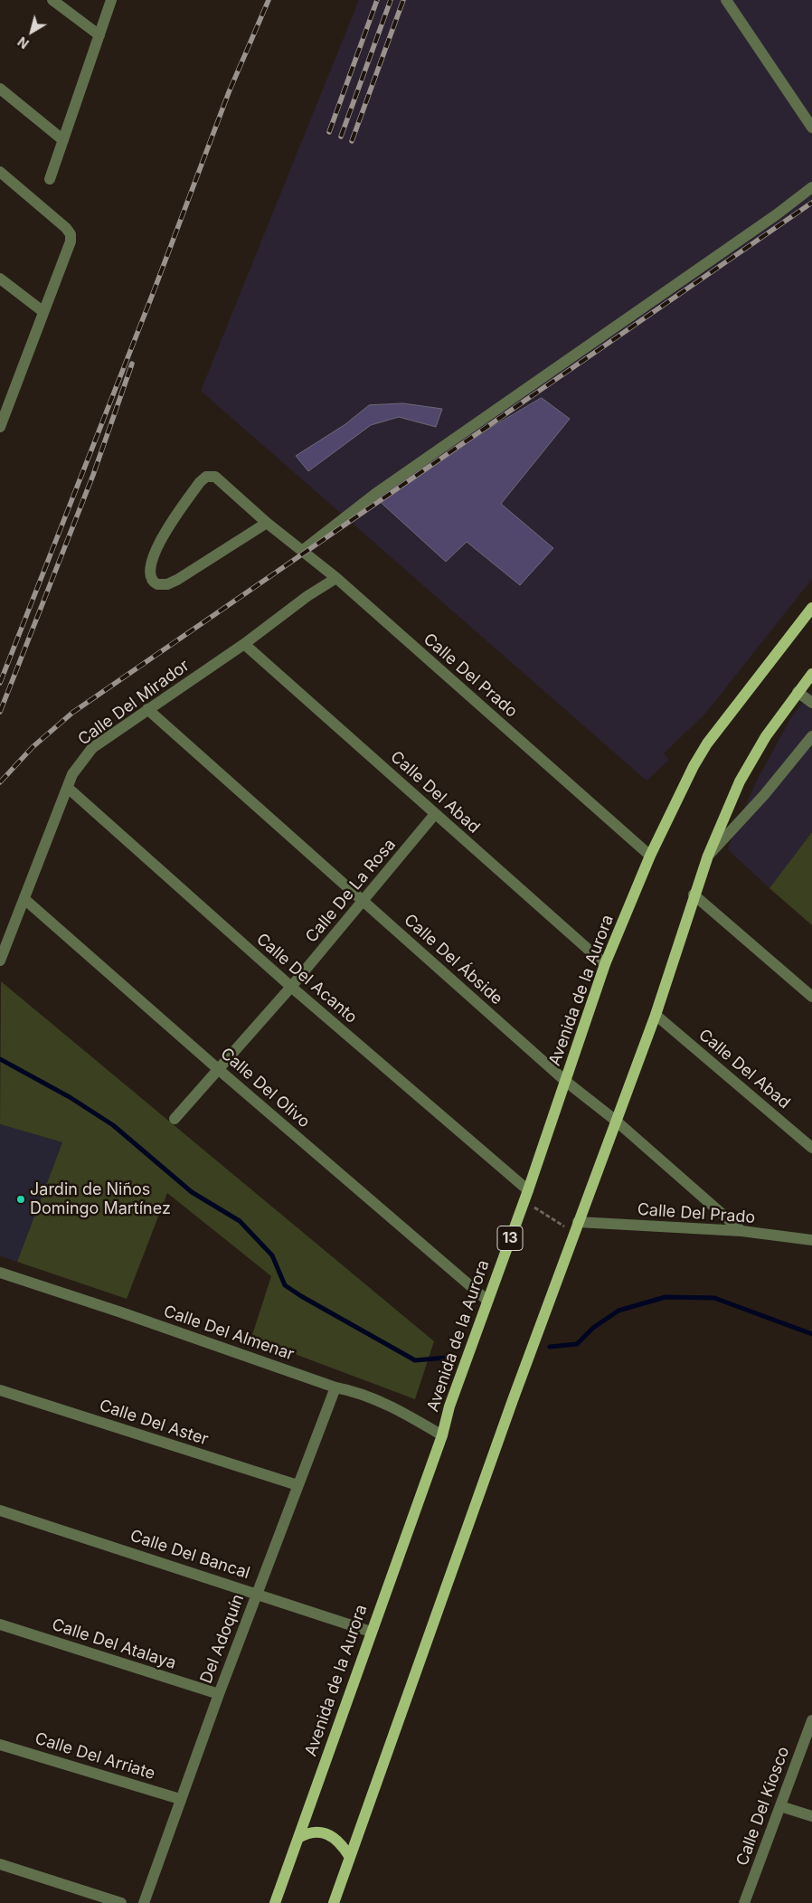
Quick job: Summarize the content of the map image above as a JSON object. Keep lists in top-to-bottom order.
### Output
{
  "streets": {
    "main road": ["Avenida de la Aurora", "13"],
    "street": [
      "Calle Del Prado",
      "Calle Del Mirador",
      "Calle Del Abad",
      "Calle De La Rosa",
      "Calle Del Ábside",
      "Calle Del Acanto",
      "Calle Del Olivo",
      "Calle Del Almenar",
      "Calle Del Aster",
      "Calle Del Bancal",
      "Del Adoquín",
      "Calle Del Atalaya",
      "Calle Del Arriate",
      "Calle Del Kiosco"
    ]
  },
  "crossings": [
    ["Calle Del Prado", "Calle Del Mirador"],
    ["Calle Del Prado", "Calle Del Ábside"],
    ["Calle Del Prado", "Avenida de la Aurora"],
    ["Calle Del Mirador", "Calle Del Abad"],
    ["Calle Del Mirador", "Calle Del Ábside"],
    ["Calle Del Mirador", "Calle Del Acanto"],
    ["Calle Del Mirador", "Calle Del Olivo"],
    ["Calle Del Abad", "Calle De La Rosa"],
    ["Calle Del Abad", "Avenida de la Aurora"],
    ["Calle De La Rosa", "Calle Del Ábside"],
    ["Calle De La Rosa", "Calle Del Acanto"],
    ["Calle De La Rosa", "Calle Del Olivo"],
    ["Calle Del Ábside", "Avenida de la Aurora"],
    ["Calle Del Acanto", "Avenida de la Aurora"],
    ["Avenida de la Aurora", "Calle Del Olivo"],
    ["Avenida de la Aurora", "Calle Del Almenar"],
    ["Avenida de la Aurora", "Calle Del Bancal"],
    ["Calle Del Almenar", "Del Adoquín"],
    ["Calle Del Aster", "Del Adoquín"],
    ["Calle Del Bancal", "Del Adoquín"],
    ["Del Adoquín", "Calle Del Atalaya"],
    ["Del Adoquín", "Calle Del Arriate"]
  ],
  "places": ["Jardin de Niños Domingo Martínez"],
  "north": "bottom left"
}
